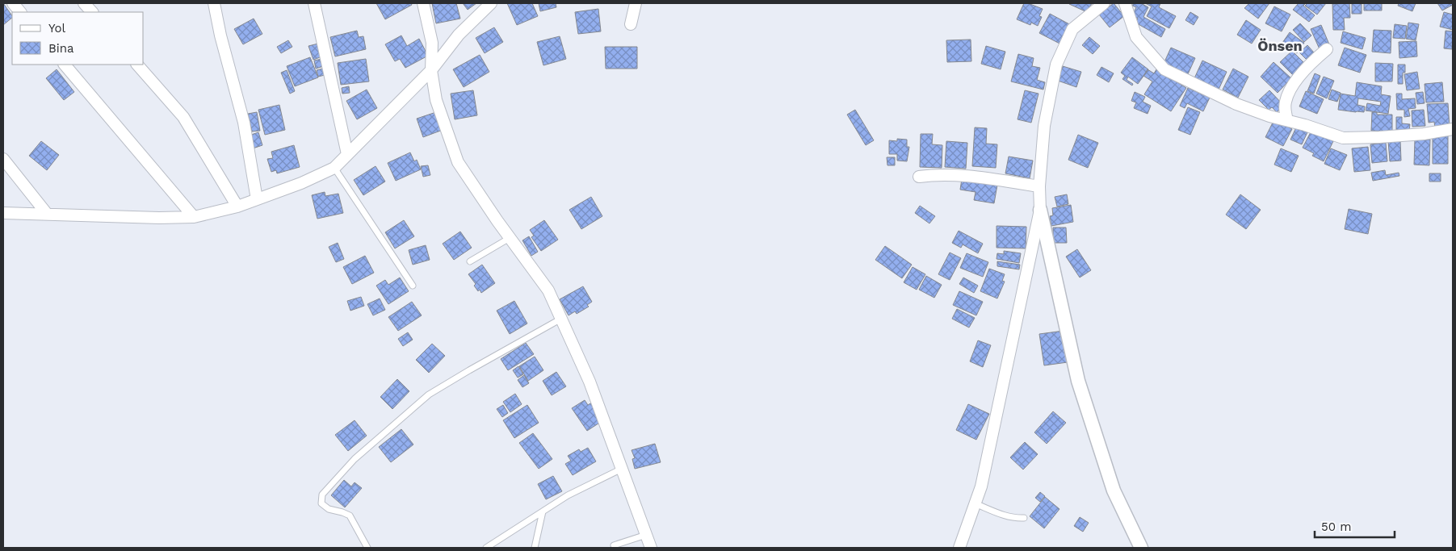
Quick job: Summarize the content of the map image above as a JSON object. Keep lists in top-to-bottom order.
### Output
{
  "districts": ["Önsen"],
  "legend": ["Yol", "Bina"],
  "scale_bar": "50 m"
}
